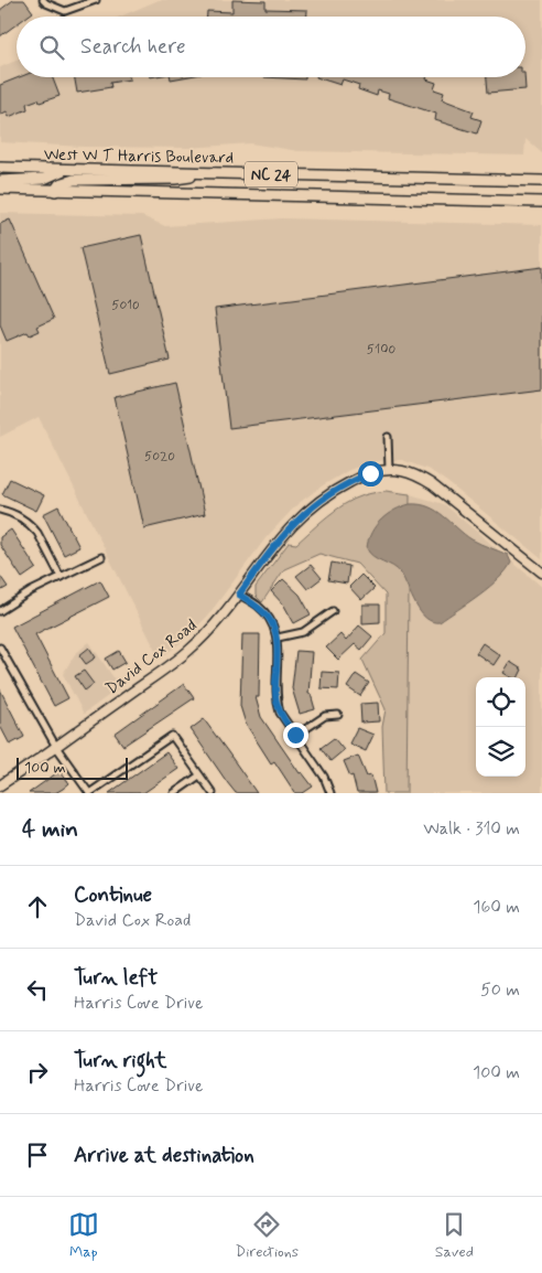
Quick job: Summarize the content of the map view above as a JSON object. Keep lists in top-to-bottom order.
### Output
{
  "streets": {
    "main road": ["West W T Harris Boulevard", "NC 24", "David Cox Road"]
  },
  "house_numbers": ["5010", "5100", "5020"],
  "scale_bar": "100 m",
  "page": {
    "search": "Search here",
    "scale": "100 m",
    "heading": ["4 min", "Walk · 310 m"],
    "list": [
      ["Continue", "David Cox Road", "160 m"],
      ["Turn left", "Harris Cove Drive", "50 m"],
      ["Turn right", "Harris Cove Drive", "100 m"],
      "Arrive at destination"
    ],
    "nav": ["Map", "Directions", "Saved"]
  }
}
